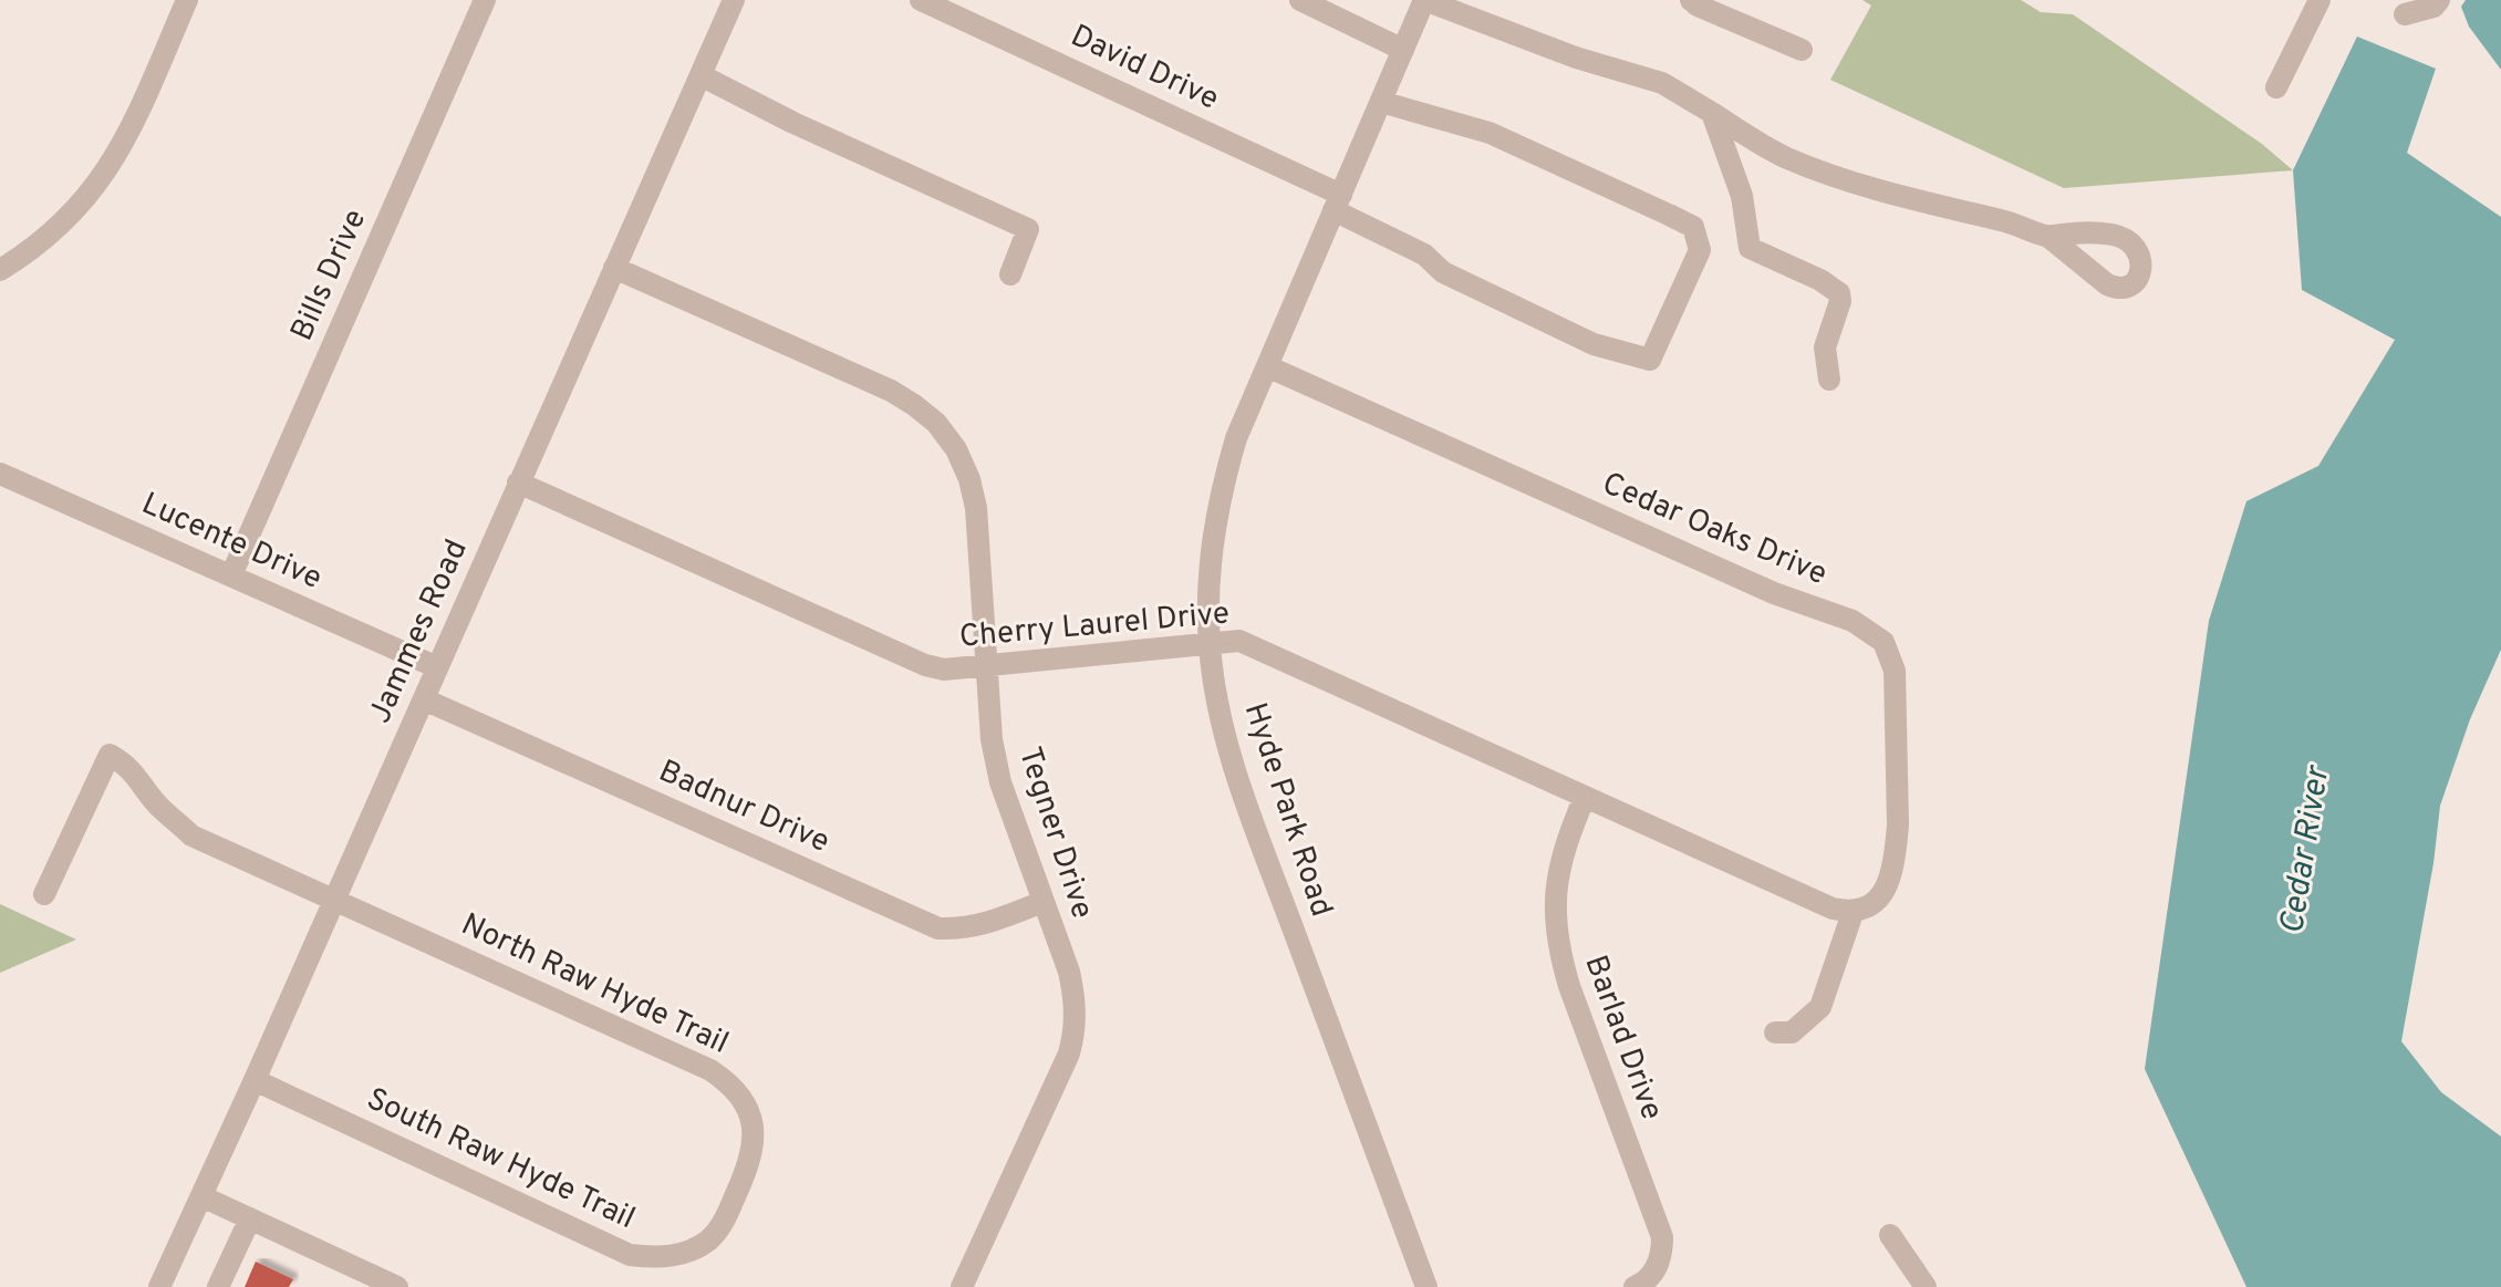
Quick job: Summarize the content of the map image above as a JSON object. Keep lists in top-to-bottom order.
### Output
{
  "streets": {
    "street": [
      "David Drive",
      "Bills Drive",
      "Cedar Oaks Drive",
      "Lucente Drive",
      "Cherry Laurel Drive",
      "Jammes Road",
      "Badnur Drive",
      "Hyde Park Road",
      "Tegner Drive",
      "North Raw Hyde Trail",
      "Barlad Drive",
      "South Raw Hyde Trail"
    ]
  },
  "crossings": [
    ["David Drive", "Hyde Park Road"],
    ["Bills Drive", "Lucente Drive"],
    ["Cedar Oaks Drive", "Cherry Laurel Drive"],
    ["Cedar Oaks Drive", "Hyde Park Road"],
    ["Lucente Drive", "Jammes Road"],
    ["Cherry Laurel Drive", "Jammes Road"],
    ["Cherry Laurel Drive", "Hyde Park Road"],
    ["Cherry Laurel Drive", "Tegner Drive"],
    ["Cherry Laurel Drive", "Barlad Drive"],
    ["Jammes Road", "Badnur Drive"],
    ["Jammes Road", "Tegner Drive"],
    ["Jammes Road", "North Raw Hyde Trail"],
    ["Jammes Road", "South Raw Hyde Trail"],
    ["Badnur Drive", "Tegner Drive"],
    ["North Raw Hyde Trail", "South Raw Hyde Trail"]
  ],
  "water": ["Cedar River"]
}
